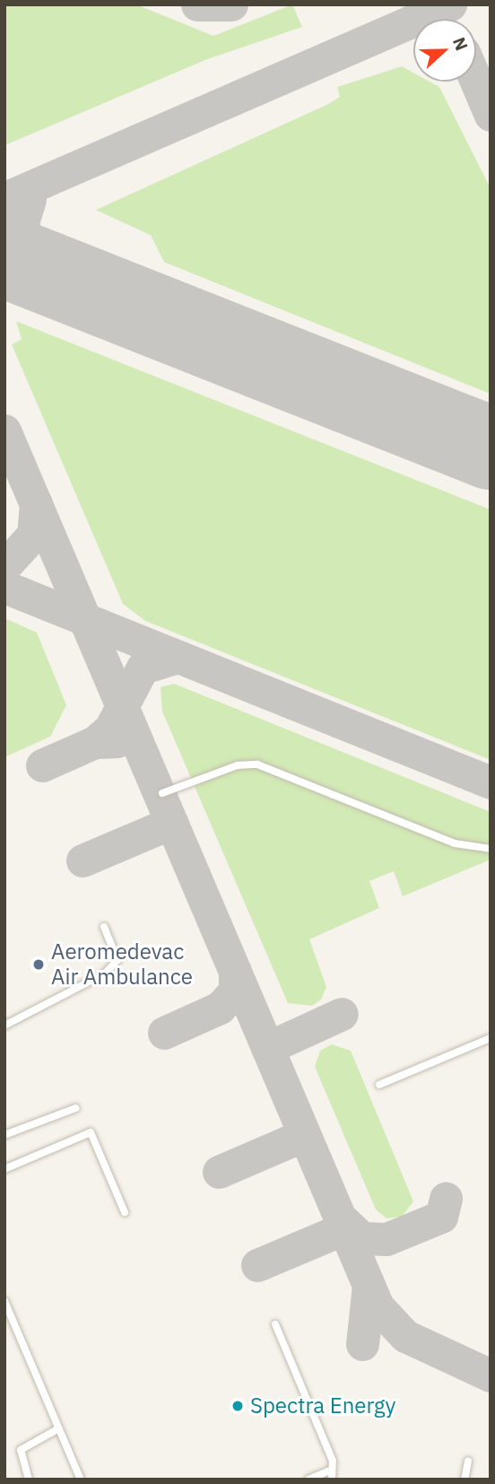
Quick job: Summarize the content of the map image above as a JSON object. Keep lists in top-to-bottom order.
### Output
{
  "places": ["Aeromedevac Air Ambulance", "Spectra Energy"],
  "north": "right"
}
